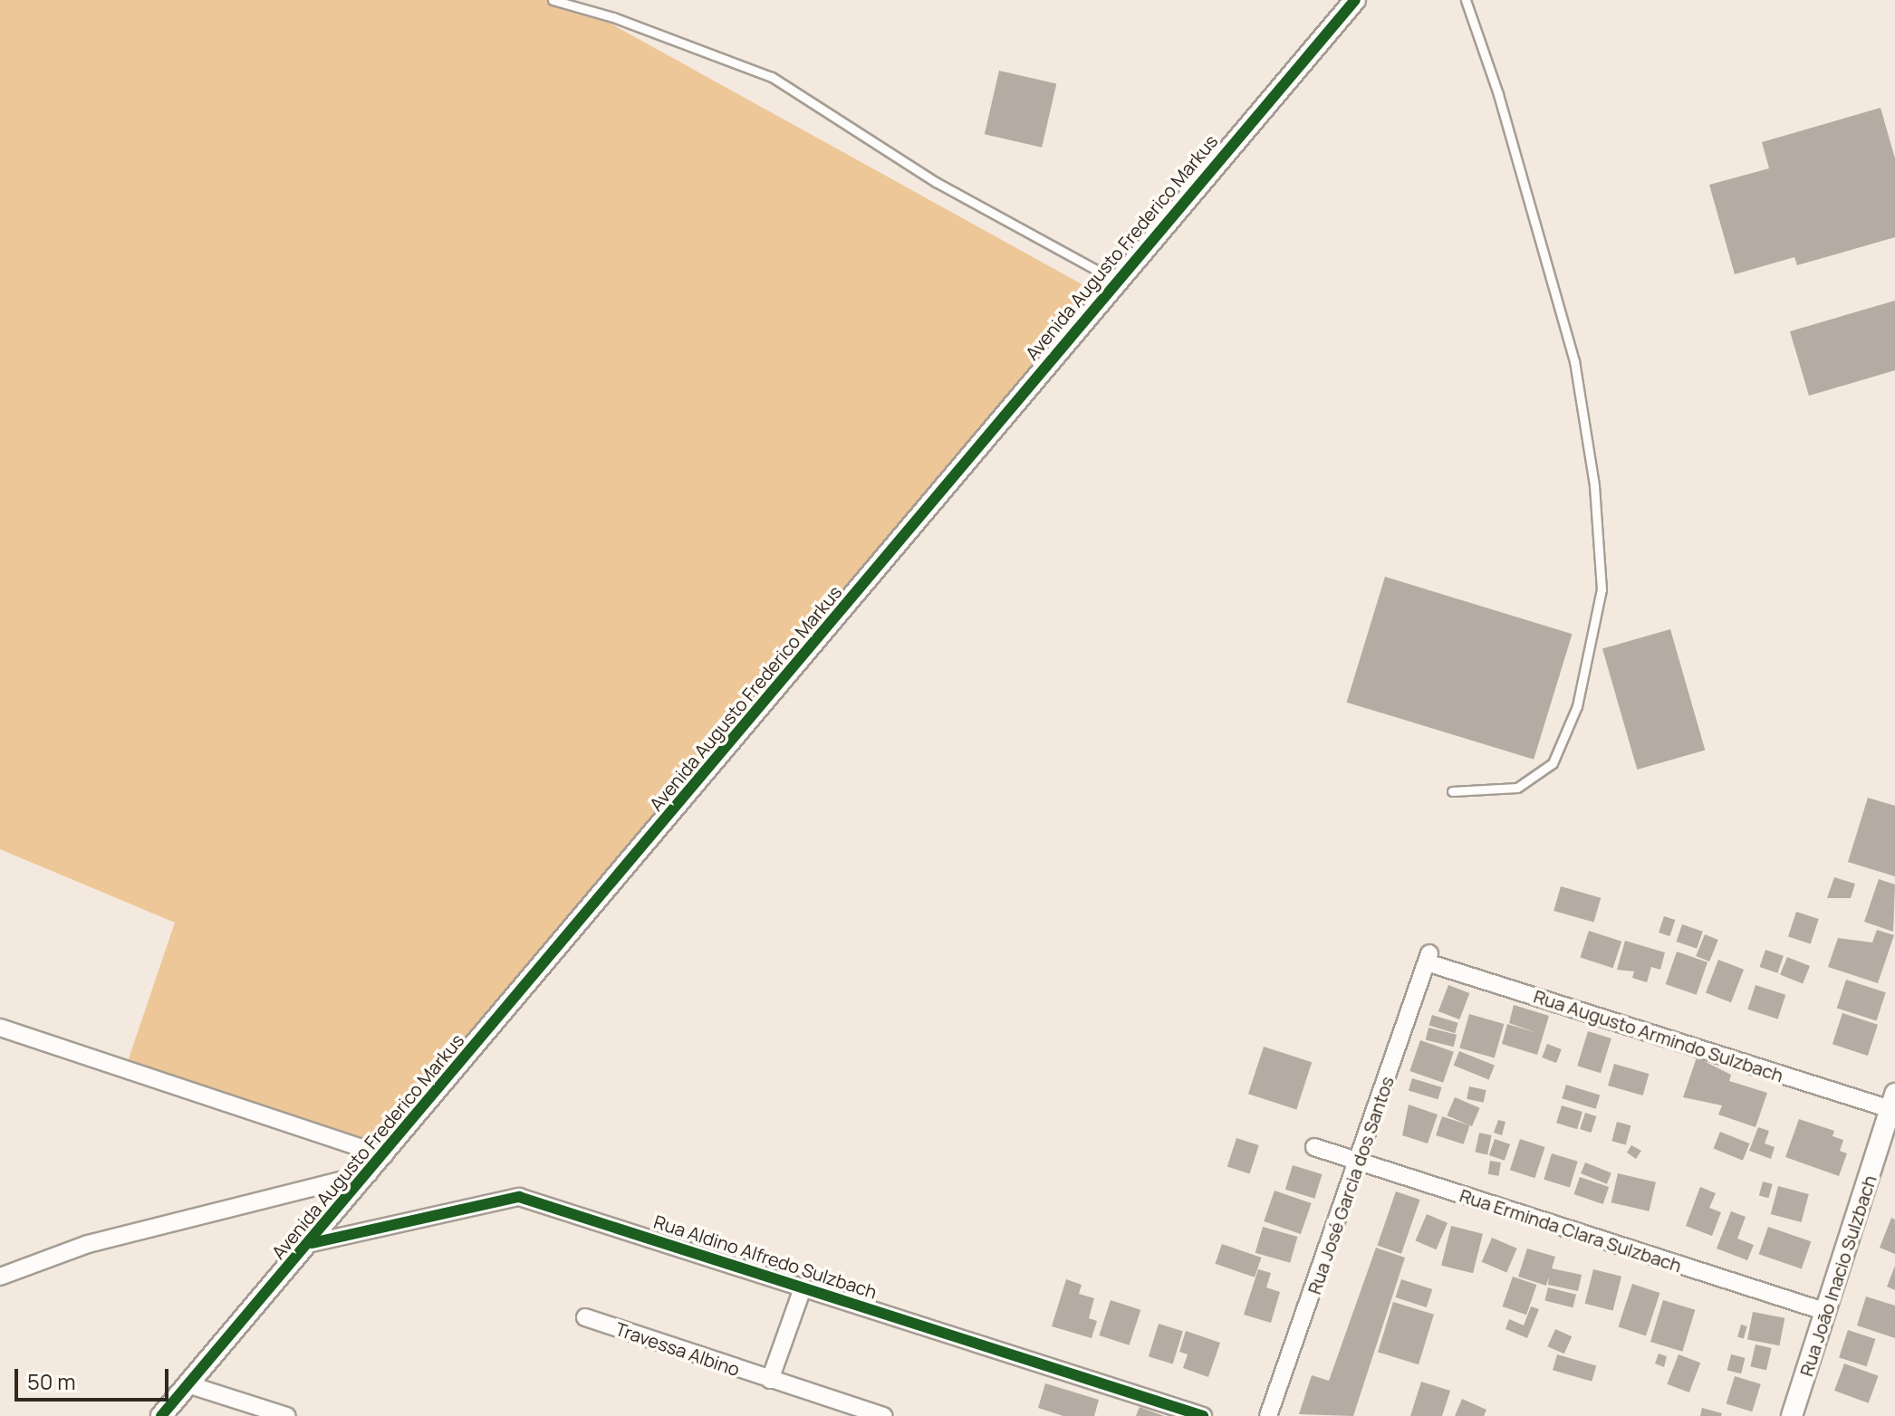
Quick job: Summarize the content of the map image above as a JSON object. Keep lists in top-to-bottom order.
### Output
{
  "streets": {
    "street": [
      "Avenida Augusto Frederico Markus",
      "Rua Augusto Armindo Sulzbach",
      "Rua José Garcia dos Santos",
      "Rua Erminda Clara Sulzbach",
      "Rua Aldino Alfredo Sulzbach",
      "Rua João Inacio Sulzbach",
      "Travessa Albino"
    ]
  },
  "crossings": [
    ["Avenida Augusto Frederico Markus", "Rua Aldino Alfredo Sulzbach"],
    ["Rua Augusto Armindo Sulzbach", "Rua José Garcia dos Santos"],
    ["Rua Augusto Armindo Sulzbach", "Rua João Inacio Sulzbach"],
    ["Rua José Garcia dos Santos", "Rua Erminda Clara Sulzbach"],
    ["Rua Erminda Clara Sulzbach", "Rua João Inacio Sulzbach"]
  ],
  "scale_bar": "50 m"
}
